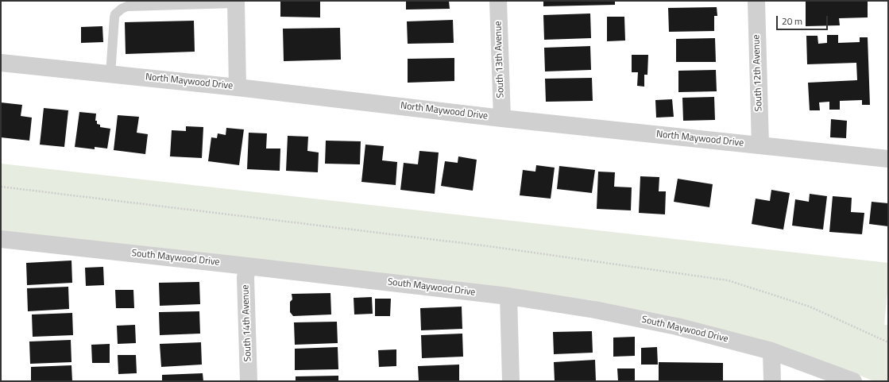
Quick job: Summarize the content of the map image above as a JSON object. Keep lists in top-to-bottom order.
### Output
{
  "streets": {
    "street": [
      "South 13th Avenue",
      "South 12th Avenue",
      "North Maywood Drive",
      "South Maywood Drive",
      "South 14th Avenue"
    ]
  },
  "crossings": [
    ["South 13th Avenue", "North Maywood Drive"],
    ["South 12th Avenue", "North Maywood Drive"],
    ["South Maywood Drive", "South 14th Avenue"]
  ],
  "scale_bar": "20 m"
}
